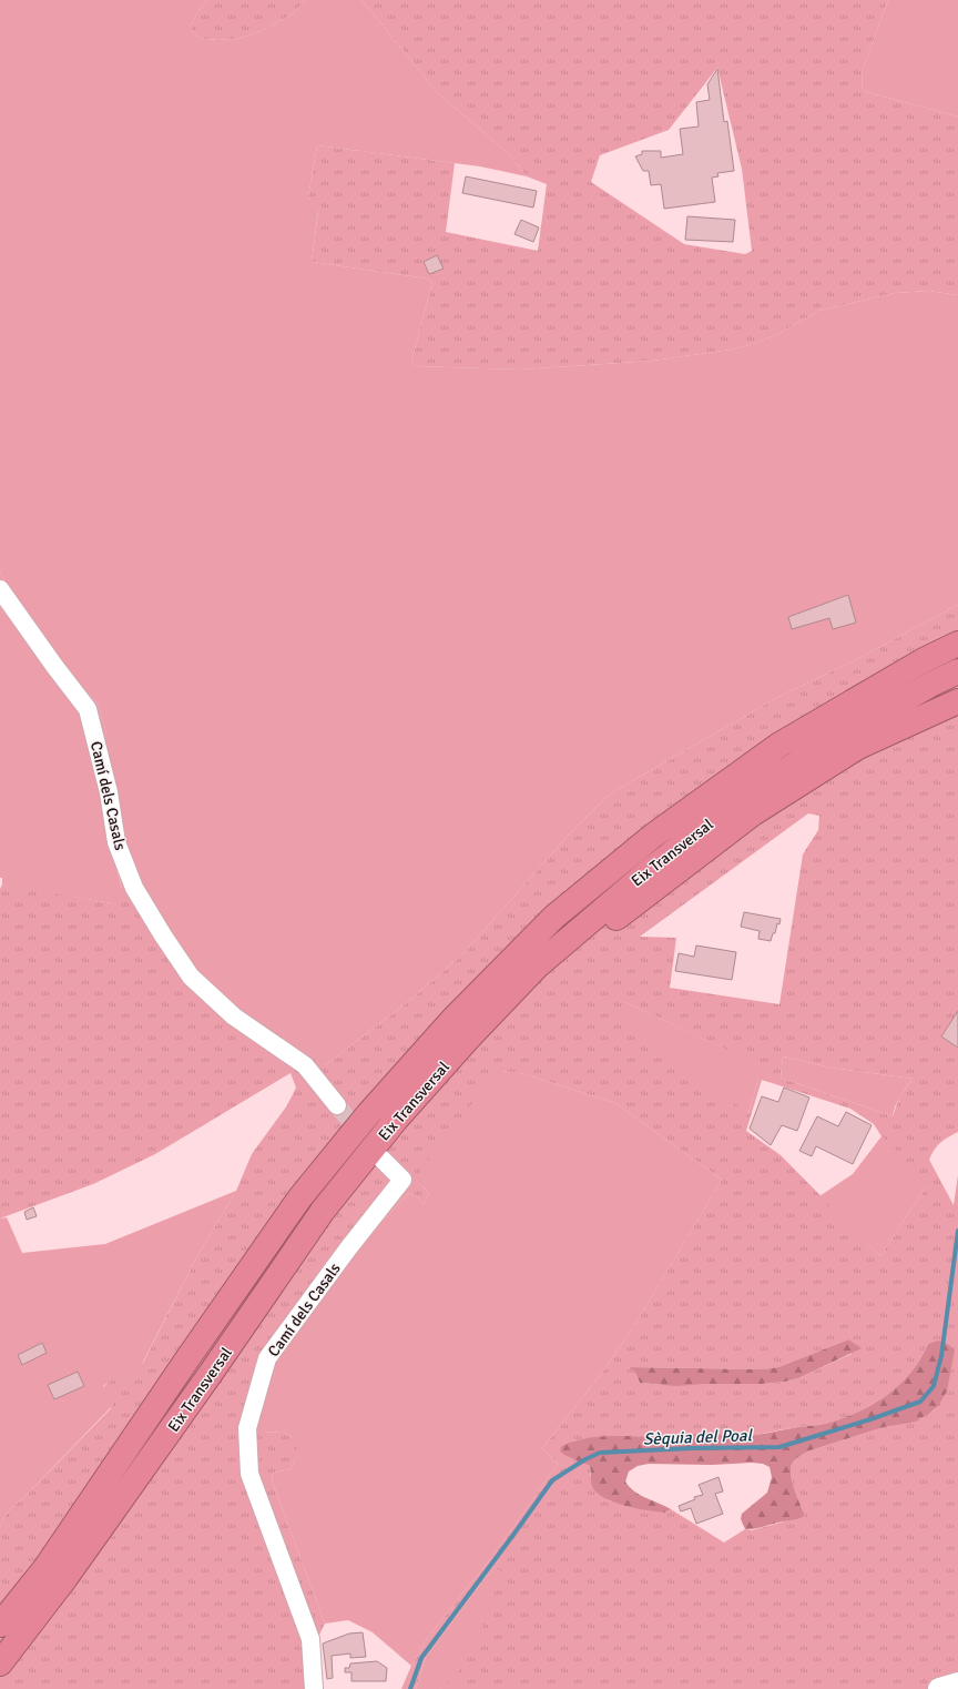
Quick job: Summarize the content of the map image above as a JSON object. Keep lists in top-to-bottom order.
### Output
{
  "streets": {
    "highway": ["Eix Transversal"],
    "street": ["Camí dels Casals"]
  },
  "water": ["Sèquia del Poal"]
}
